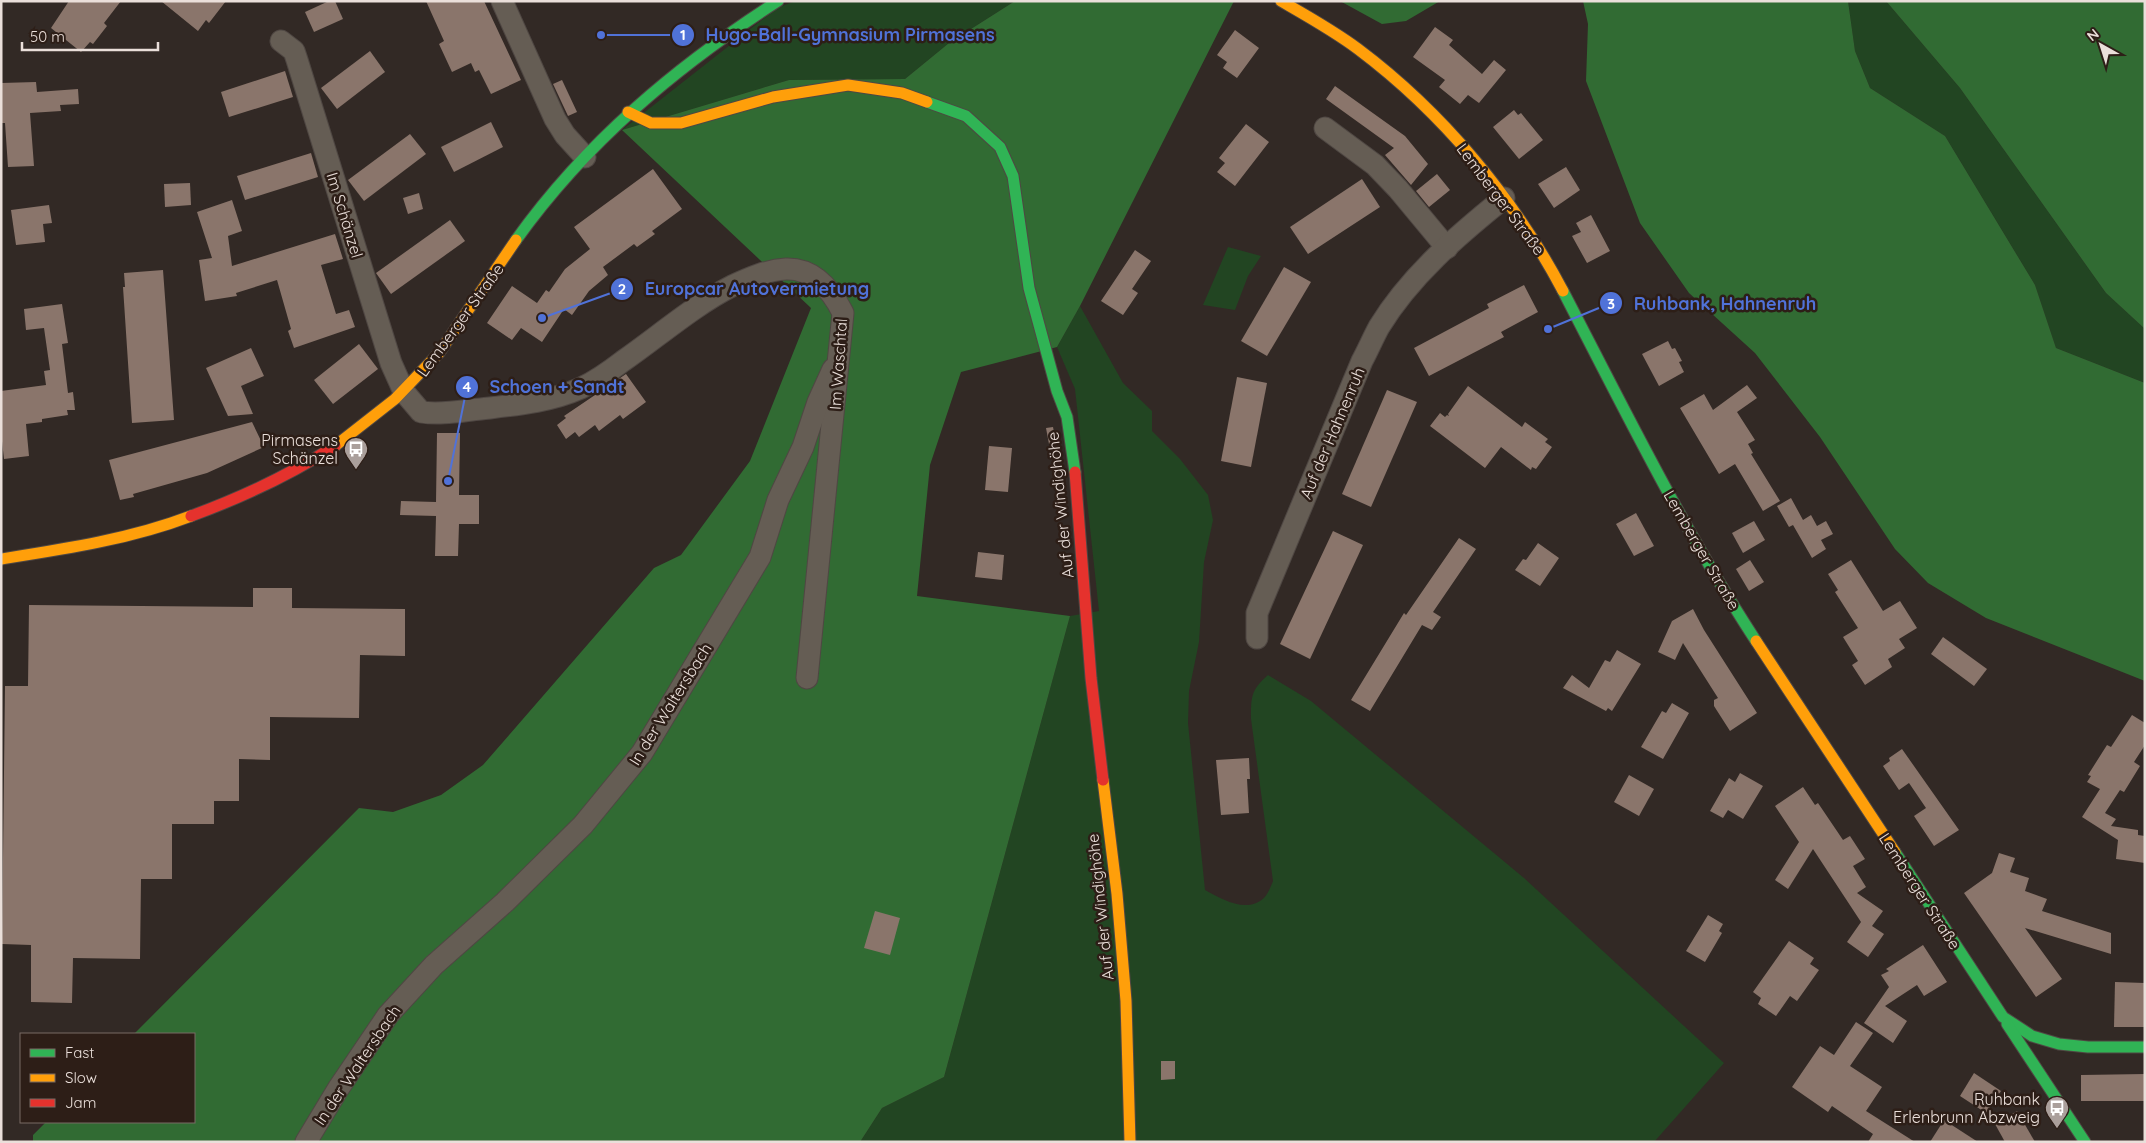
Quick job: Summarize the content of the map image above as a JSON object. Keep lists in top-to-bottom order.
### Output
{
  "streets": {
    "main road": ["Lemberger Straße", "Auf der Windighöhe"],
    "street": [
      "Im Schänzel",
      "Im Waschtal",
      "Auf der Hahnenruh",
      "In der Waltersbach"
    ]
  },
  "crossings": [
    ["Lemberger Straße", "Im Schänzel"],
    ["Lemberger Straße", "Im Waschtal"],
    ["Lemberger Straße", "Auf der Hahnenruh"],
    ["Lemberger Straße", "Auf der Windighöhe"],
    ["Im Schänzel", "Im Waschtal"],
    ["Im Waschtal", "In der Waltersbach"]
  ],
  "places": {
    "other": [
      "Hugo-Ball-Gymnasium Pirmasens",
      "Europcar Autovermietung",
      "Ruhbank, Hahnenruh",
      "Schoen + Sandt"
    ],
    "bus stop": ["Pirmasens Schänzel", "Ruhbank Erlenbrunn Abzweig"]
  },
  "legend": ["Fast", "Slow", "Jam"],
  "scale_bar": "50 m",
  "north": "top left"
}
